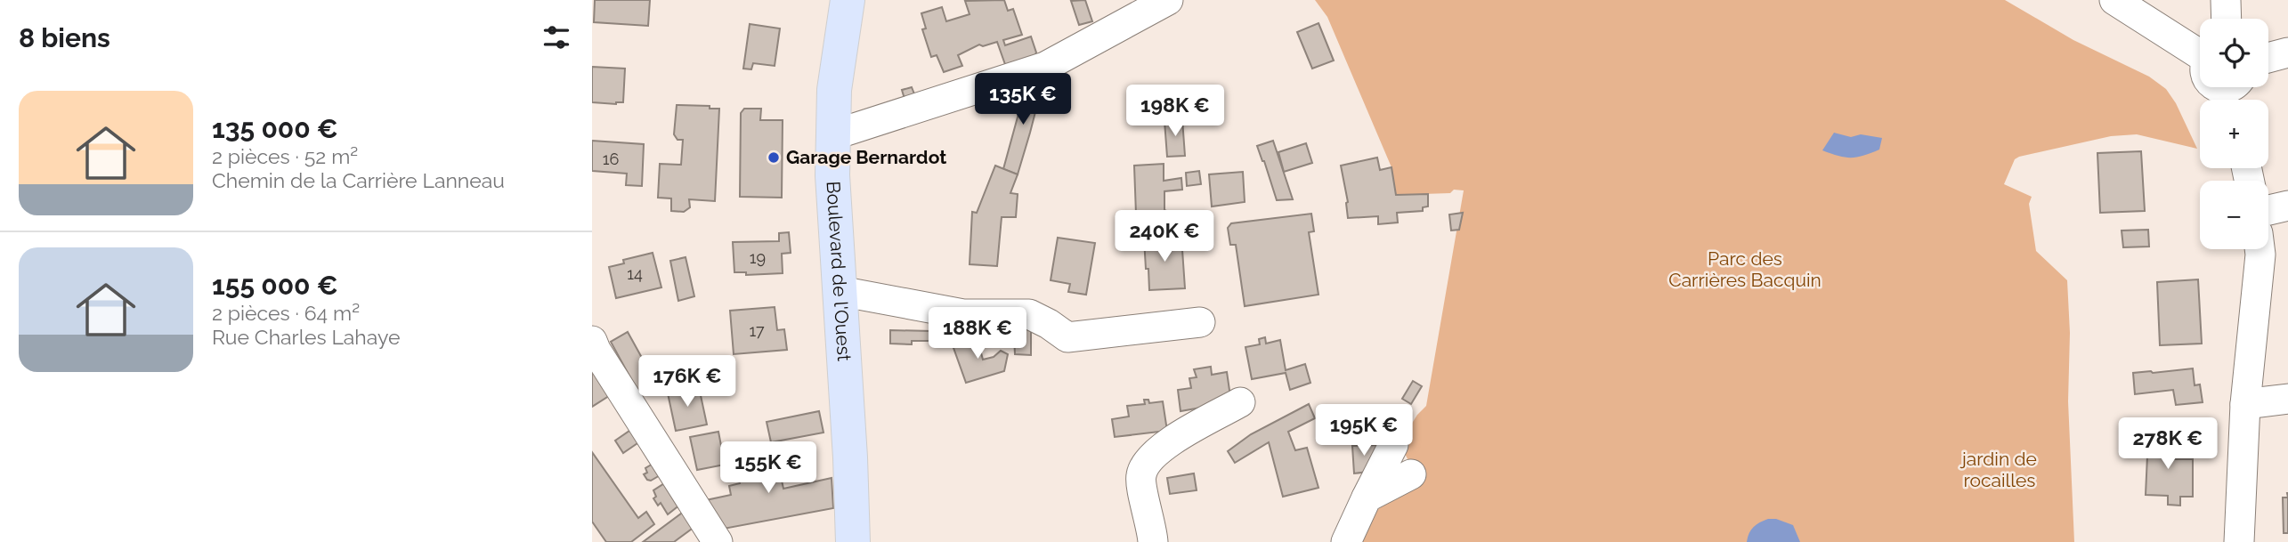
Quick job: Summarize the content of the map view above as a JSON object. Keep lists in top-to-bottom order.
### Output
{
  "streets": {
    "main road": ["Boulevard de l'Ouest"]
  },
  "parks": ["Parc des Carrières Bacquin", "jardin de rocailles"],
  "places": ["Garage Bernardot"],
  "house_numbers": [
    "16",
    "19",
    "14",
    "17"
  ],
  "page": {
    "heading": "8 biens",
    "map_buttons": ["+", "−"],
    "price": [
      "135K €",
      "198K €",
      "240K €",
      "188K €",
      "176K €",
      "195K €",
      "278K €",
      "155K €"
    ],
    "list": [
      {
        "name": "135 000 €",
        "note": "2 pièces · 52 m² · Chemin de la Carrière Lanneau"
      },
      {
        "name": "155 000 €",
        "note": "2 pièces · 64 m² · Rue Charles Lahaye"
      }
    ]
  }
}
